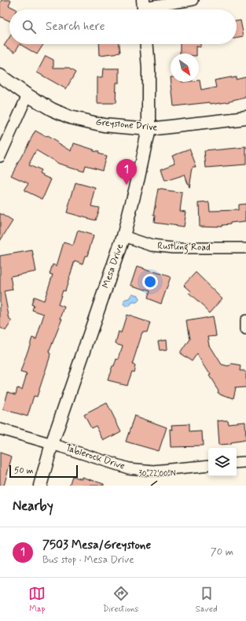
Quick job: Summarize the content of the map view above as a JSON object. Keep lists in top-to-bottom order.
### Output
{
  "streets": {
    "street": [
      "Greystone Drive",
      "Rustling Road",
      "Mesa Drive",
      "Tablerock Drive"
    ]
  },
  "crossings": [
    ["Greystone Drive", "Mesa Drive"],
    ["Rustling Road", "Mesa Drive"],
    ["Mesa Drive", "Tablerock Drive"]
  ],
  "scale_bar": "50 m",
  "north": "bottom right",
  "page": {
    "search": "Search here",
    "pins": "1",
    "scale": "50 m",
    "heading": "Nearby",
    "list": [
      {
        "mark": "1",
        "name": "7503 Mesa/Greystone",
        "note": "Bus stop · Mesa Drive",
        "value": "70 m"
      }
    ],
    "nav": ["Map", "Directions", "Saved"]
  },
  "coordinates": ["30°22'00\"N"]
}
